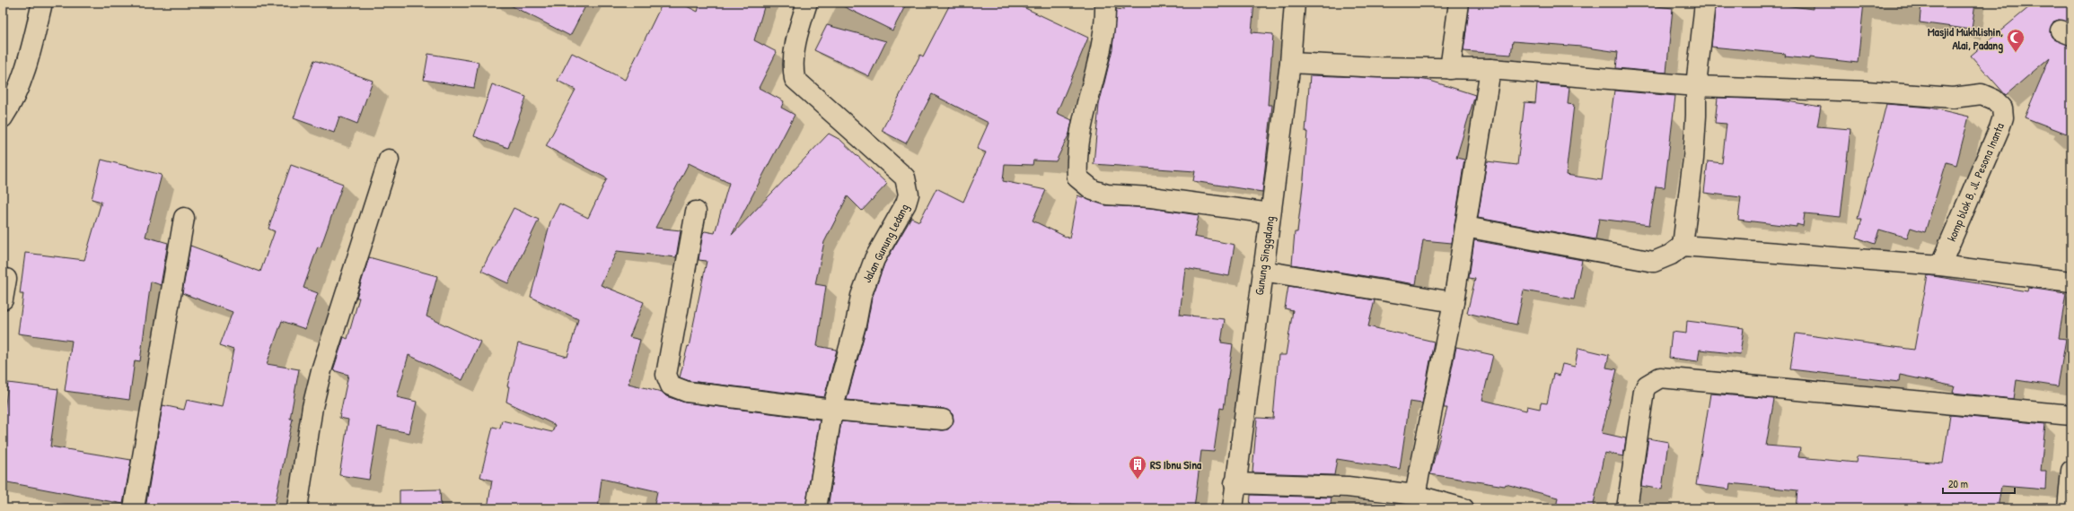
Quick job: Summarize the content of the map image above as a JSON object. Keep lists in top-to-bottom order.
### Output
{
  "streets": {
    "street": ["komp blok B, Jl. Pesona Inanta", "Jalan Gunung Ledang", "Gunung Singgalang"]
  },
  "places": {
    "mosque": ["Masjid Mukhlishin, Alai, Padang"],
    "building": ["RS Ibnu Sina"]
  },
  "scale_bar": "20 m"
}
